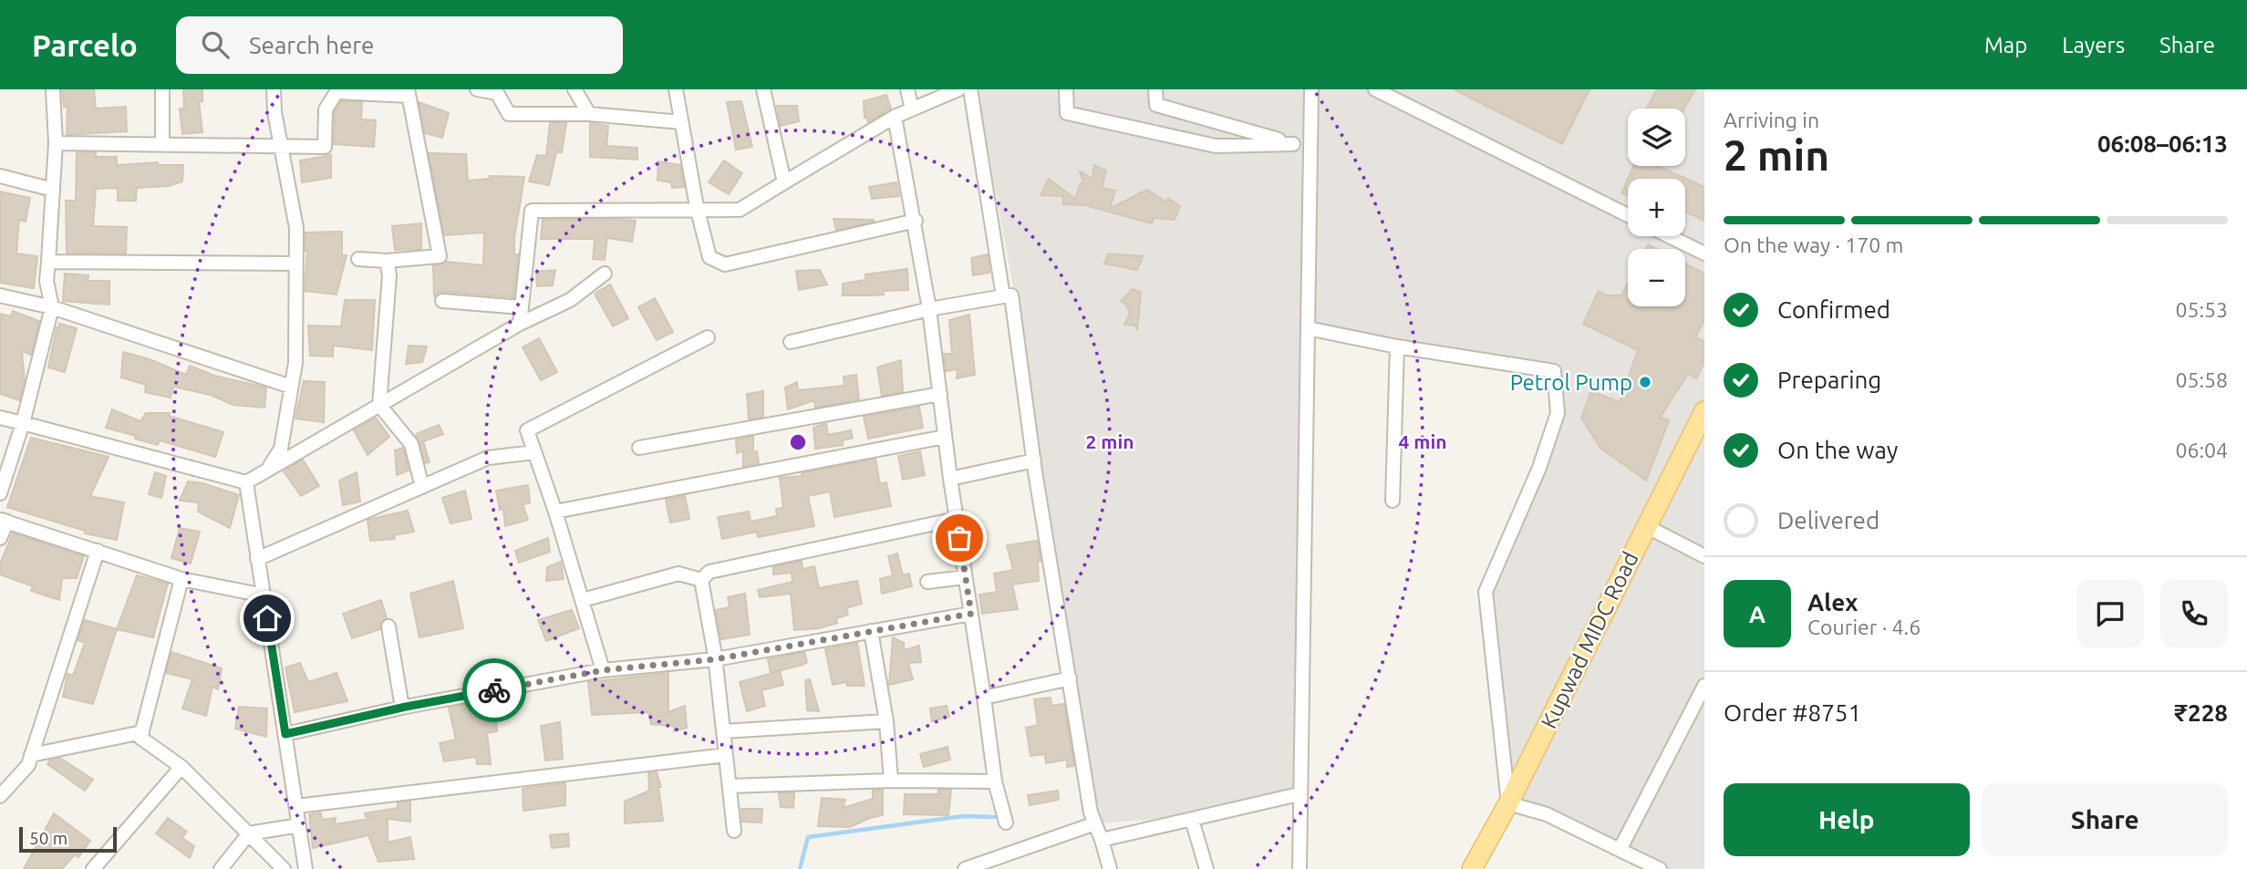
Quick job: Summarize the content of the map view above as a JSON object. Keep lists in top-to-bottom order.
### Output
{
  "streets": {
    "main road": ["Kupwad MIDC Road"]
  },
  "places": ["Petrol Pump"],
  "scale_bar": "50 m",
  "page": {
    "header": "Parcelo",
    "search": "Search here",
    "nav": ["Map", "Layers", "Share"],
    "heading": ["2 min", "Arriving in", "06:08–06:13"],
    "panel": [
      "Alex",
      "Courier · 4.6",
      "Order #8751",
      "₹228"
    ],
    "map_buttons": ["+", "−"],
    "bar": "On the way · 170 m",
    "list": [
      ["Confirmed", "05:53"],
      ["Preparing", "05:58"],
      ["On the way", "06:04"],
      "Delivered"
    ],
    "round": "A",
    "buttons": ["Help", "Share"],
    "scale": "50 m"
  },
  "rings": ["2 min", "4 min"]
}
